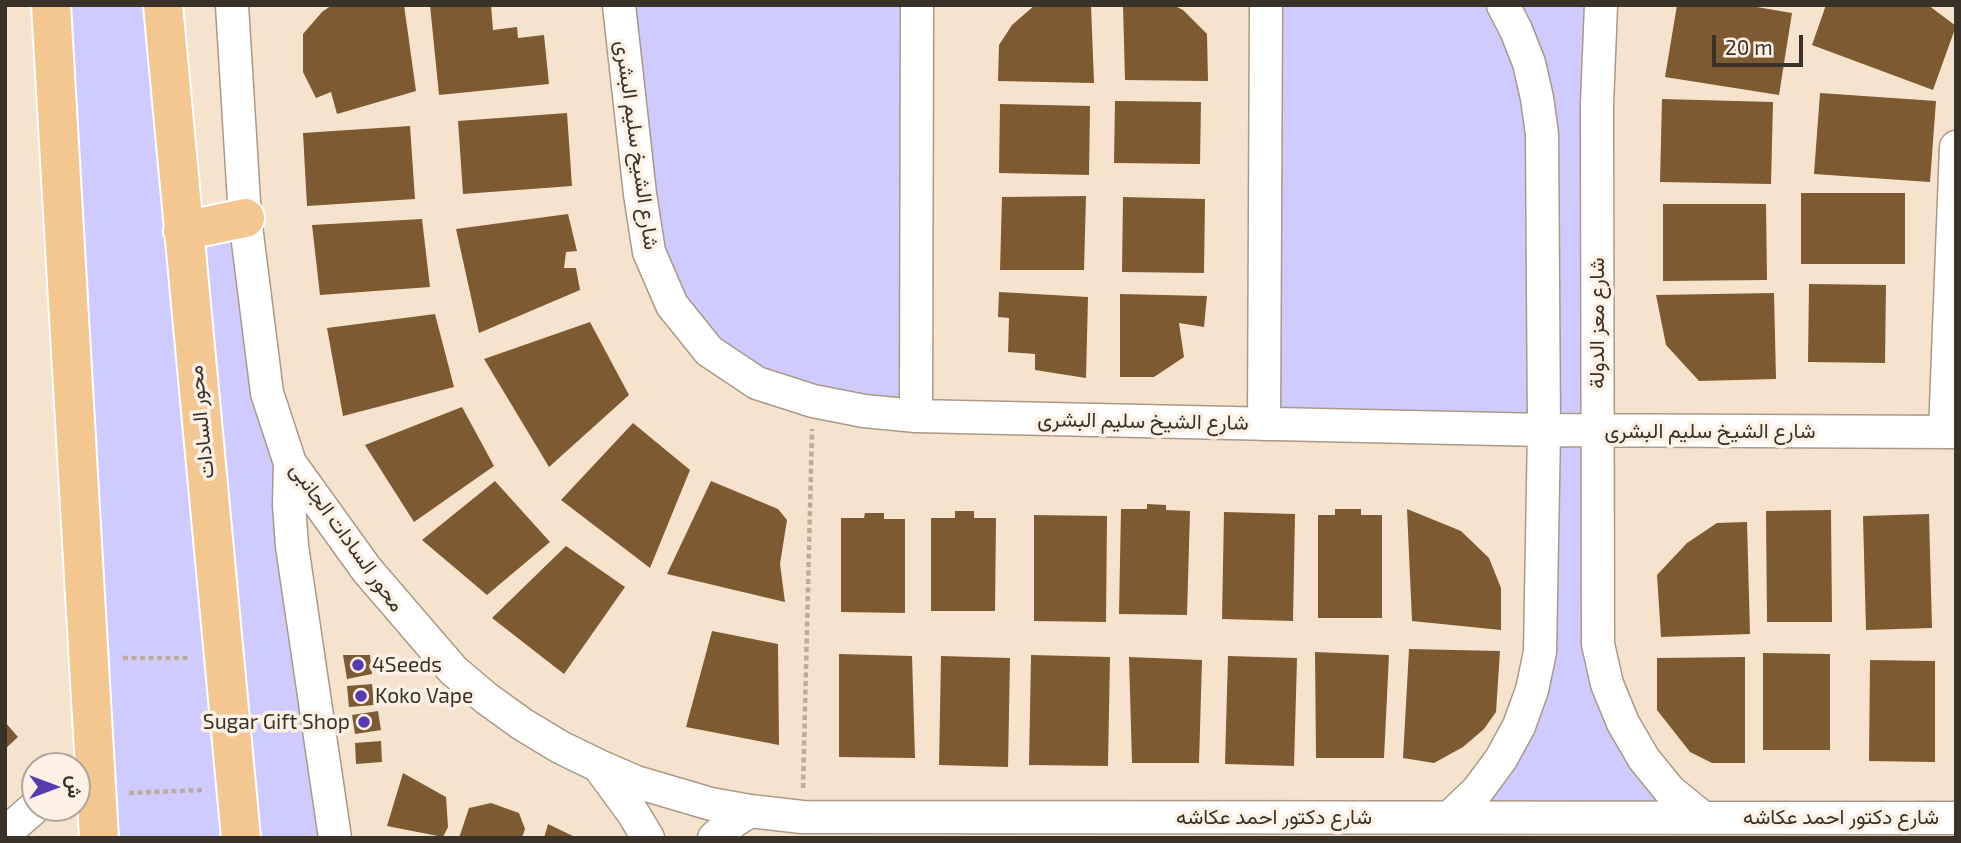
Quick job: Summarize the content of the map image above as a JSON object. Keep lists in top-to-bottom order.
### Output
{
  "streets": {
    "main road": ["محور السادات"],
    "street": [
      "شارع الشيخ سليم البشرى",
      "شارع معز الدولة",
      "محور السادات الجانبى",
      "شارع دكتور احمد عكاشه"
    ]
  },
  "crossings": [
    ["شارع الشيخ سليم البشرى", "شارع معز الدولة"],
    ["شارع معز الدولة", "شارع دكتور احمد عكاشه"],
    ["محور السادات الجانبى", "شارع دكتور احمد عكاشه"]
  ],
  "places": ["4Seeds", "Koko Vape", "Sugar Gift Shop"],
  "scale_bar": "20 m",
  "north": "right"
}
